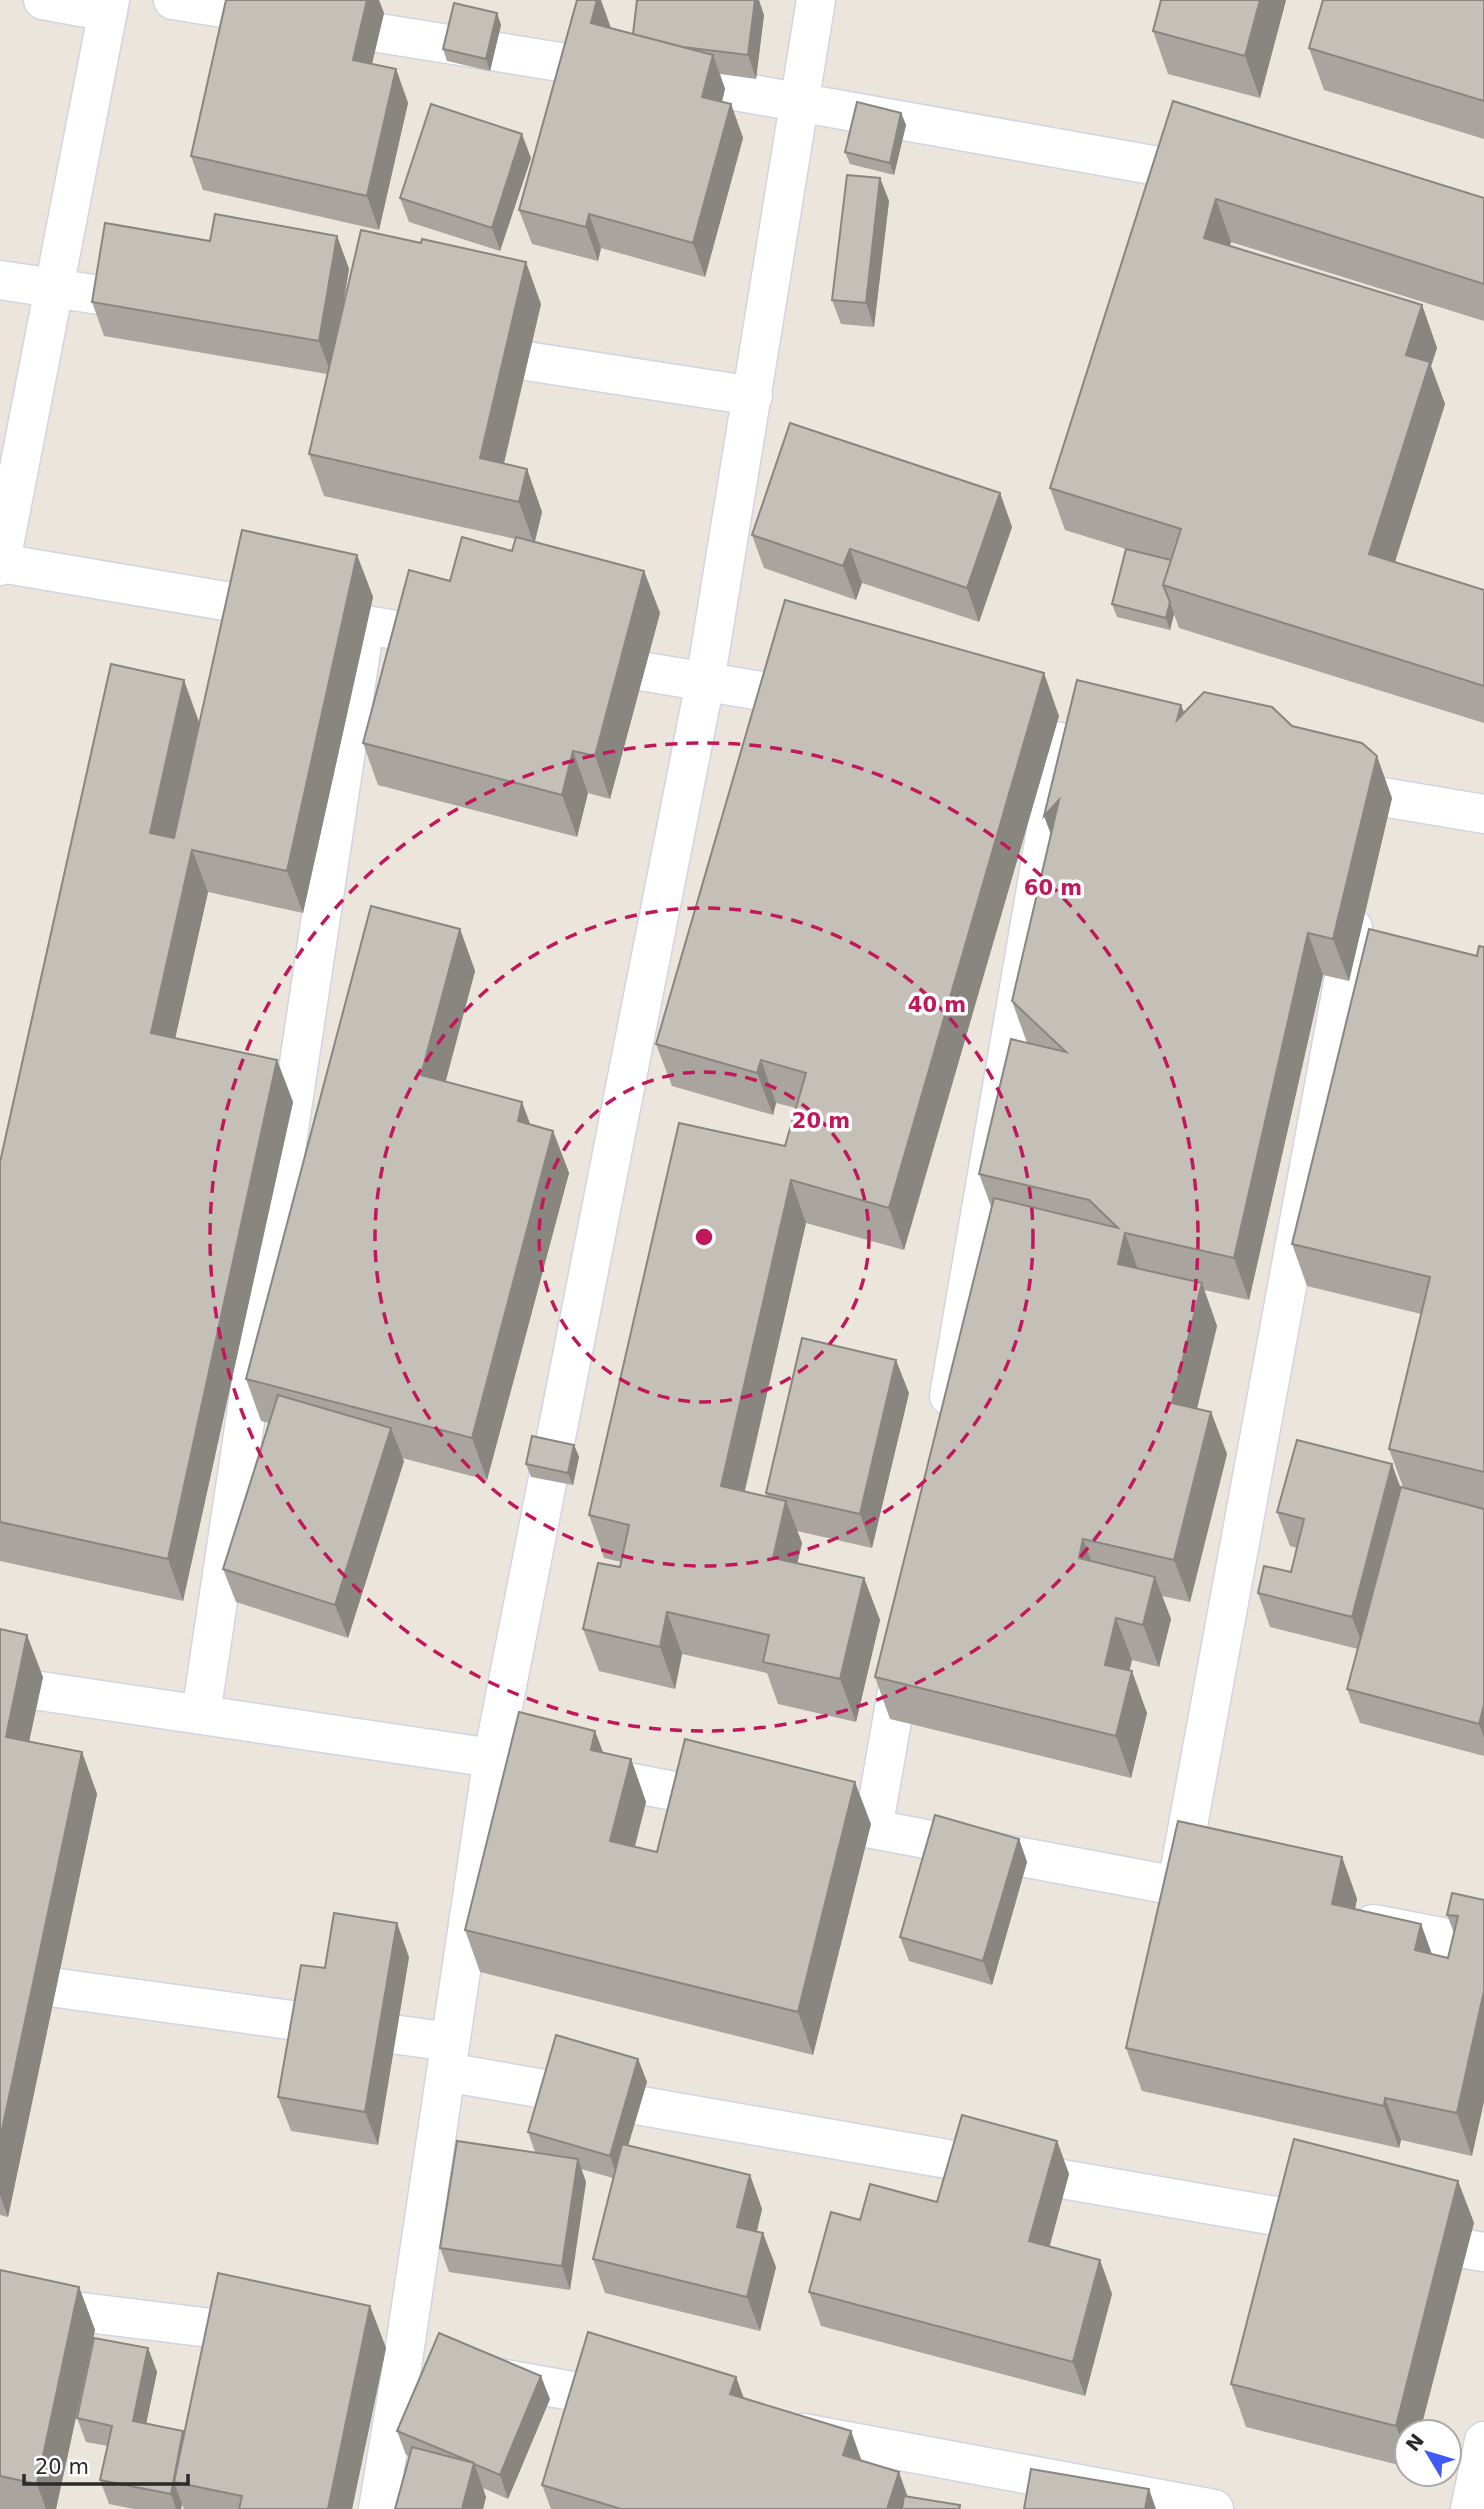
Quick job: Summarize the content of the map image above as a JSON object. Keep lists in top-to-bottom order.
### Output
{
  "scale_bar": "20 m",
  "north": "top left",
  "rings": ["60 m", "40 m", "20 m"]
}
